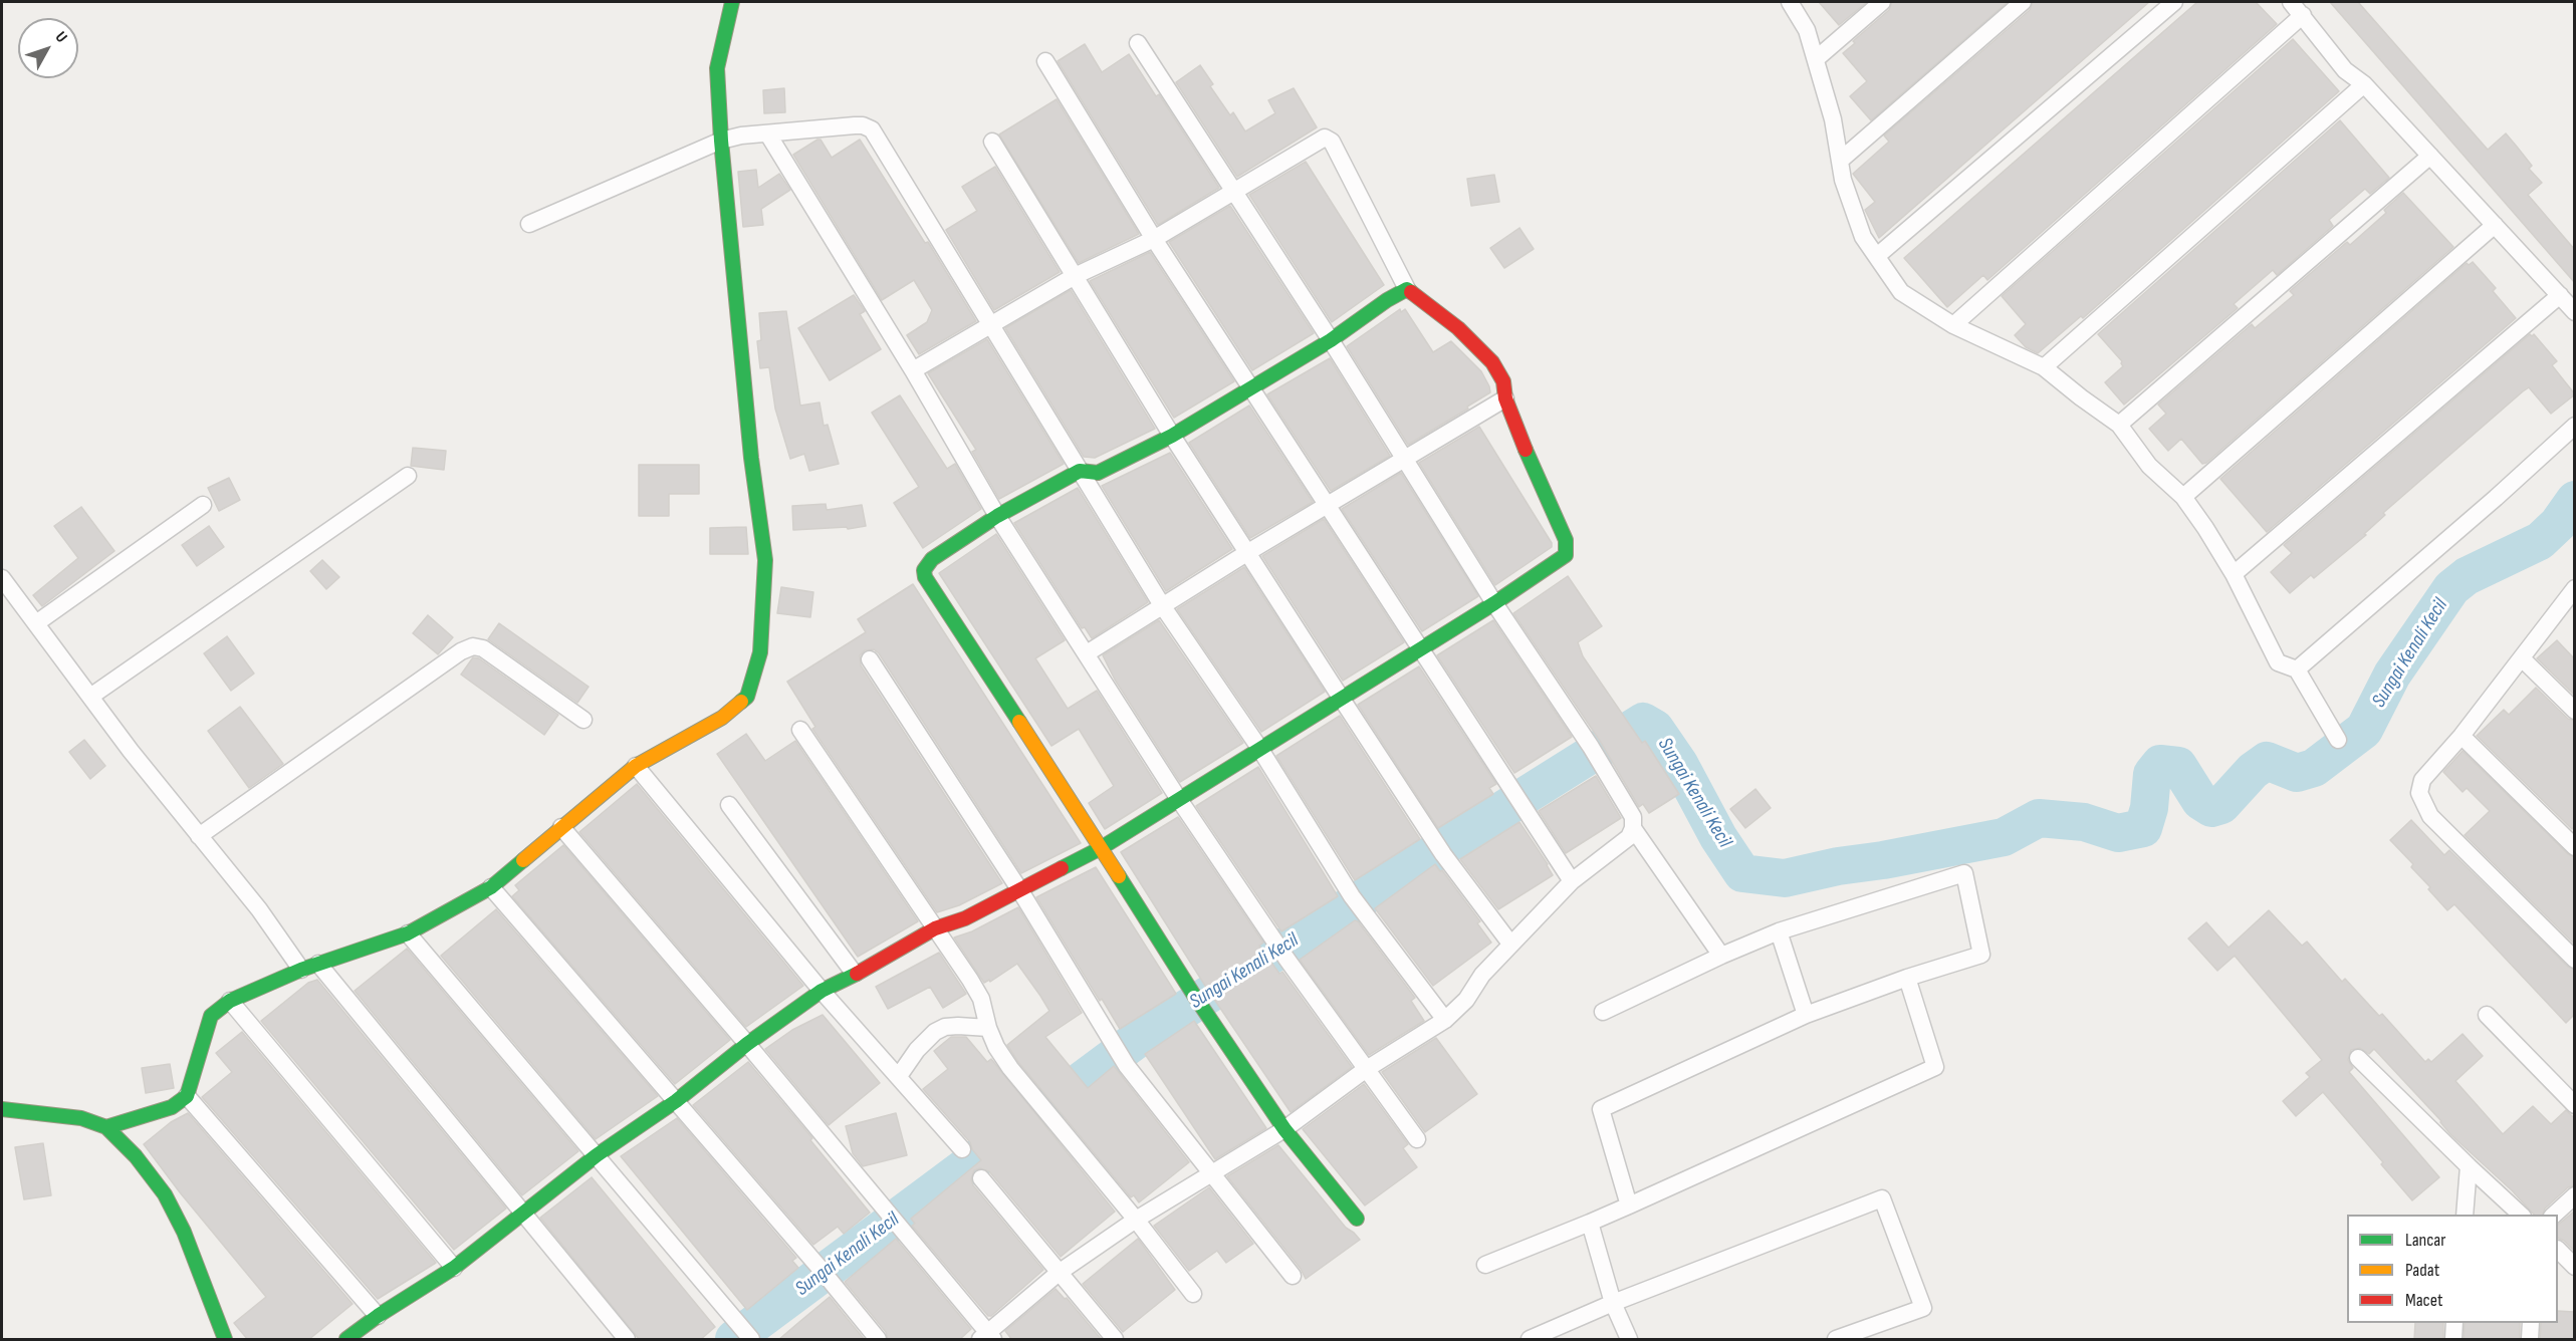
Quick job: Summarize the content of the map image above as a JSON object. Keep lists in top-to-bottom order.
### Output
{
  "water": ["Sungai Kenali Kecil"],
  "legend": ["Lancar", "Padat", "Macet"],
  "north": "top right"
}
